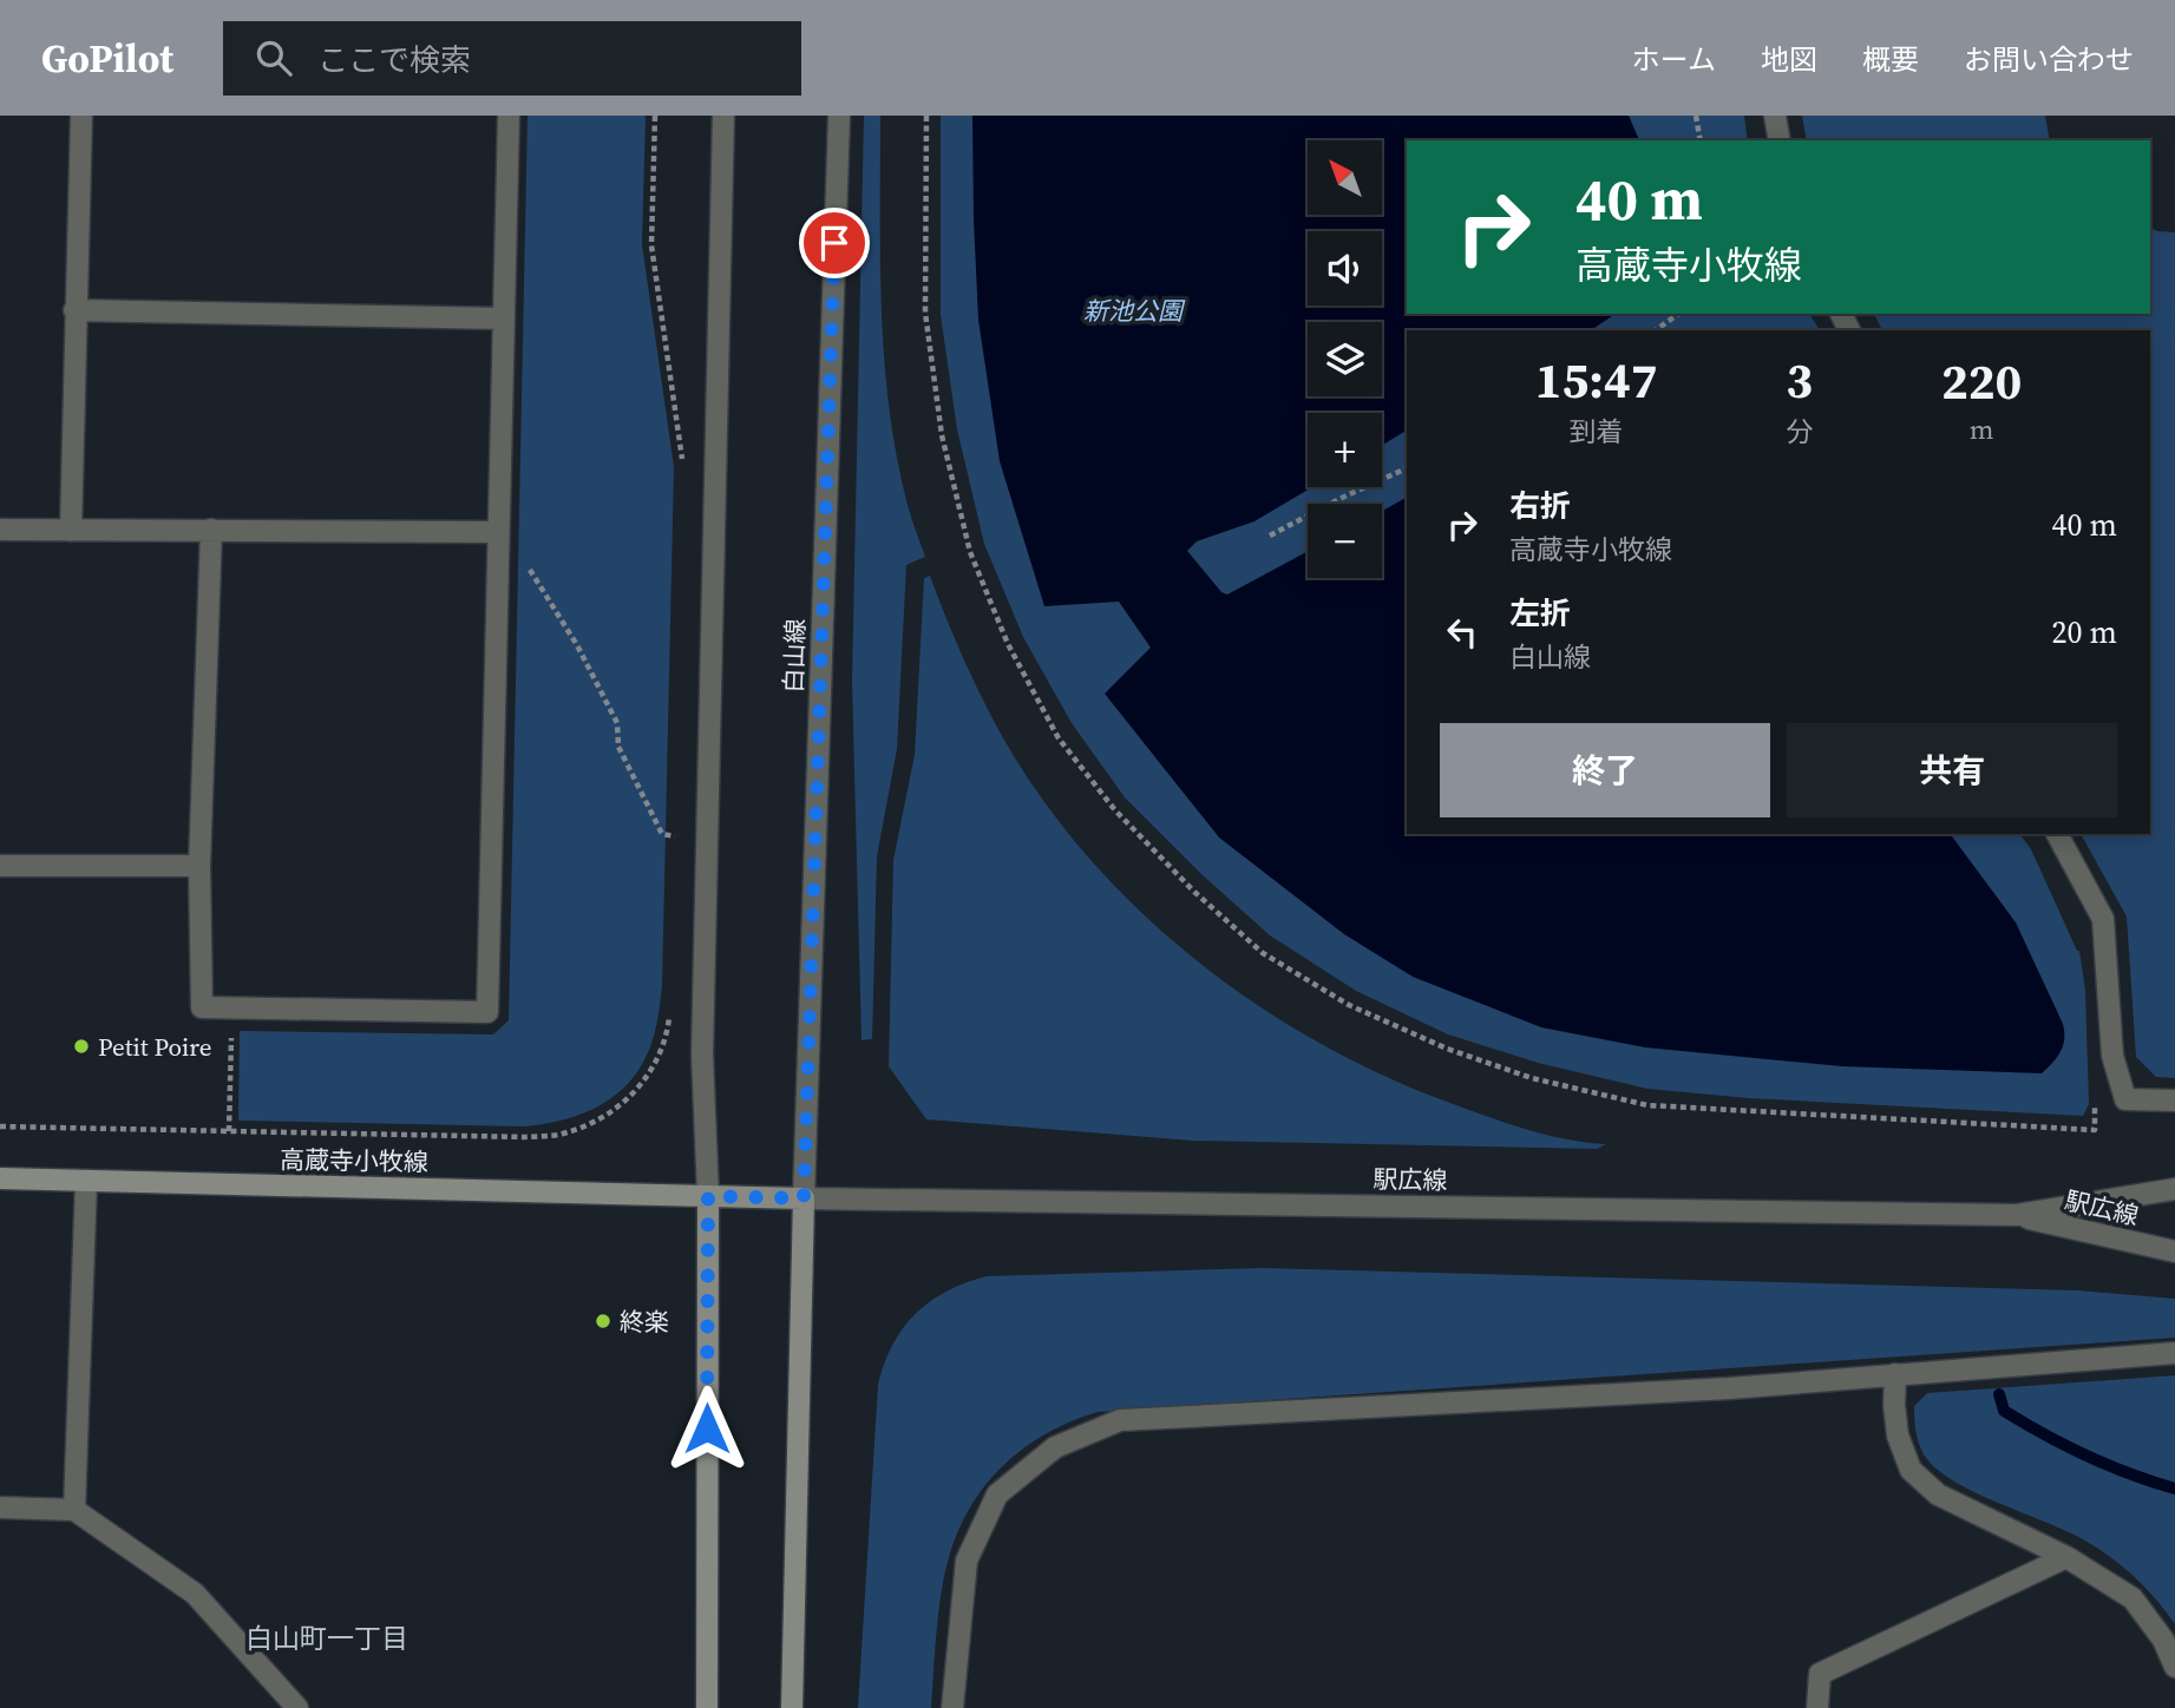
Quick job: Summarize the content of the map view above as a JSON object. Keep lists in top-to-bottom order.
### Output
{
  "streets": {
    "main road": ["高蔵寺小牧線"],
    "street": ["白山線", "駅広線"]
  },
  "crossings": [
    ["白山線", "高蔵寺小牧線"],
    ["白山線", "駅広線"],
    ["高蔵寺小牧線", "駅広線"]
  ],
  "districts": ["白山町一丁目"],
  "parks": ["新池公園"],
  "places": ["Petit Poire", "終楽"],
  "north": "top left",
  "page": {
    "header": "GoPilot",
    "search": "ここで検索",
    "nav": [
      "ホーム",
      "地図",
      "概要",
      "お問い合わせ"
    ],
    "map_buttons": ["+", "−"],
    "turn": ["40 m", "高蔵寺小牧線"],
    "eta": [
      "15:47",
      "到着",
      "3",
      "分",
      "220",
      "m"
    ],
    "list": [
      {
        "name": "右折",
        "note": "高蔵寺小牧線",
        "value": "40 m"
      },
      {
        "name": "左折",
        "note": "白山線",
        "value": "20 m"
      }
    ],
    "buttons": ["終了", "共有"]
  }
}
